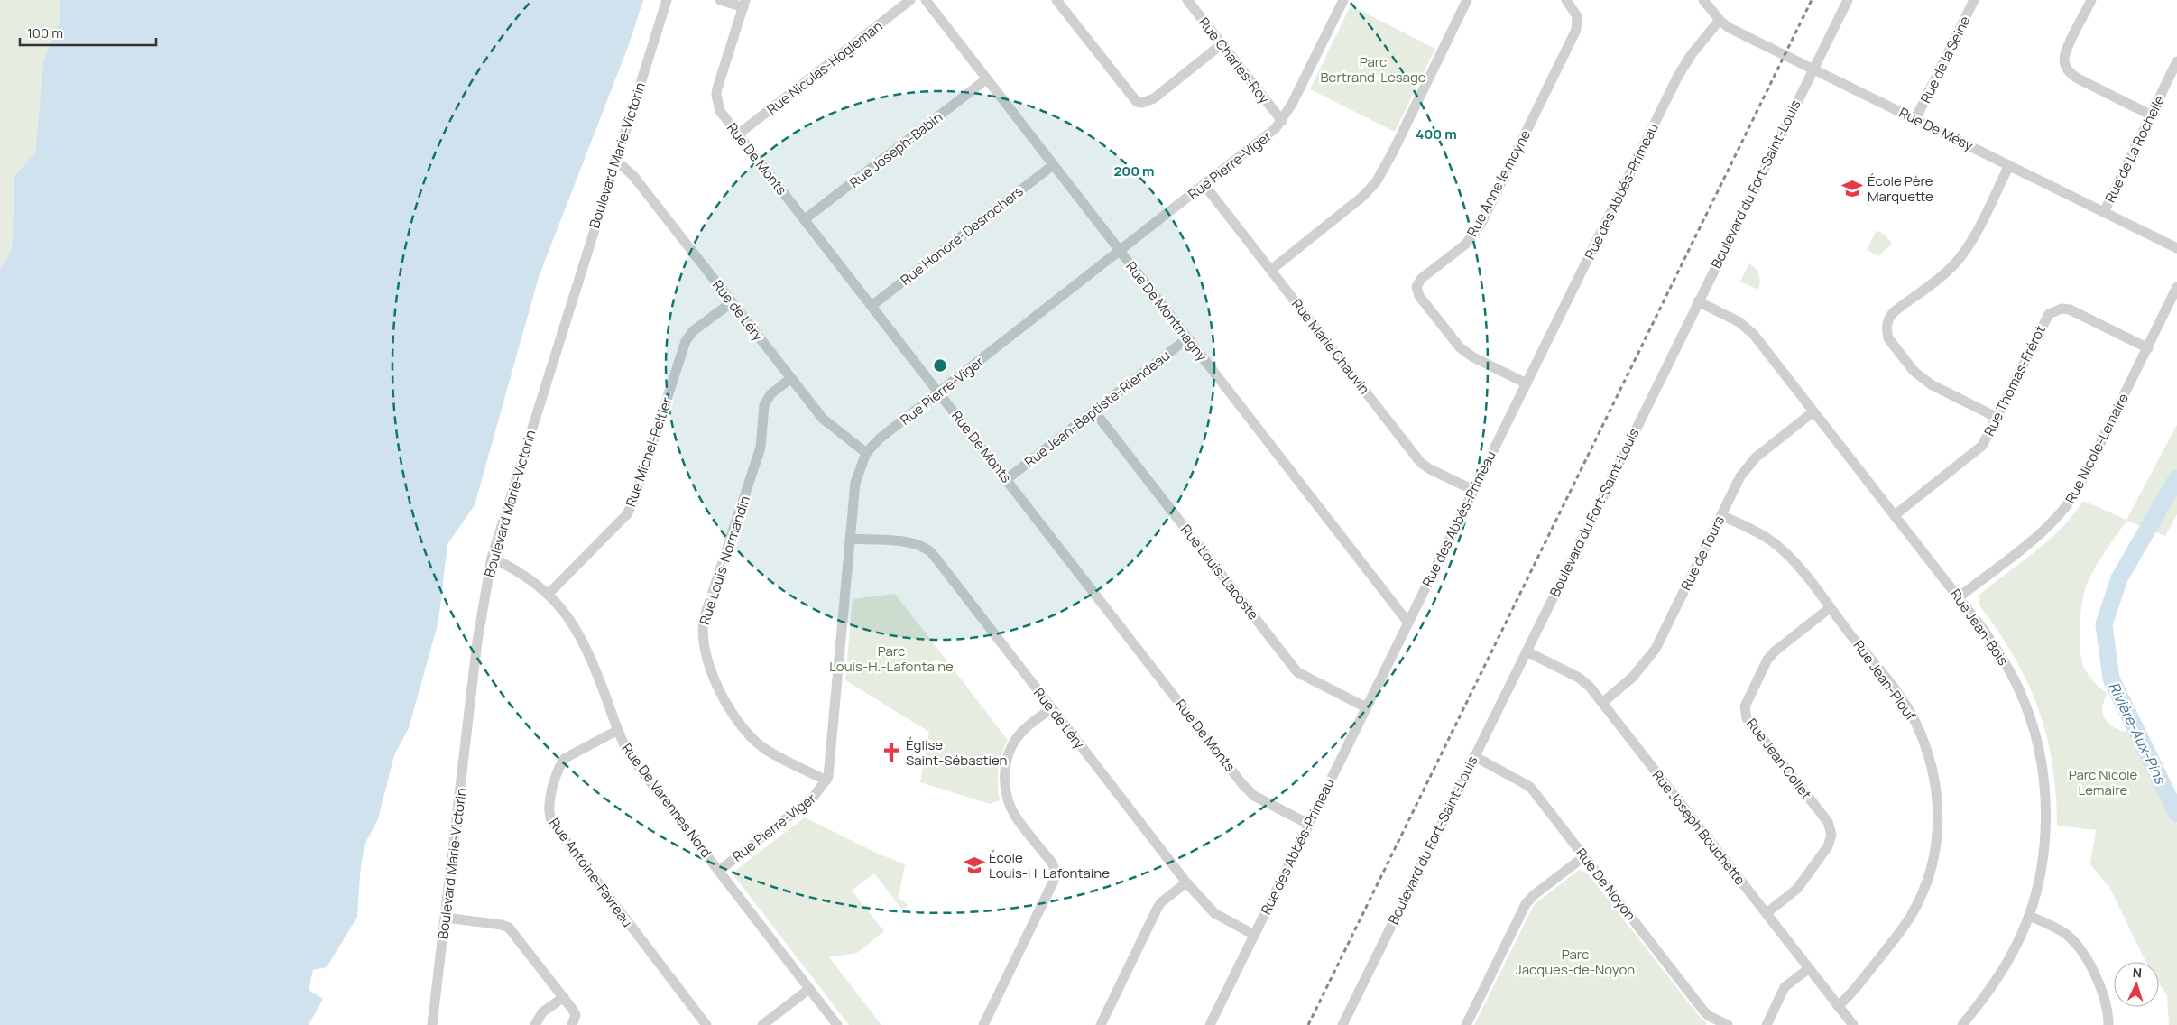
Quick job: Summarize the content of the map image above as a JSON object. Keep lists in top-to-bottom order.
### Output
{
  "streets": {
    "street": [
      "Rue de la Seine",
      "Rue Charles-Roy",
      "Rue Nicolas-Hogleman",
      "Rue De Mésy",
      "Rue de La Rochelle",
      "Rue Joseph-Babin",
      "Boulevard Marie-Victorin",
      "Rue De Monts",
      "Rue Pierre-Viger",
      "Rue Anne le moyne",
      "Boulevard du Fort-Saint-Louis",
      "Rue des Abbés-Primeau",
      "Rue Honoré-Desrochers",
      "Rue de Léry",
      "Rue De Montmagny",
      "Rue Marie Chauvin",
      "Rue Thomas-Frérot",
      "Rue Jean-Baptiste-Riendeau",
      "Rue Nicole-Lemaire",
      "Rue Michel-Peltier",
      "Rue de Tours",
      "Rue Louis-Normandin",
      "Rue Louis-Lacoste",
      "Rue Jean-Bois",
      "Rue Jean-Plouf",
      "Rue Jean Collet",
      "Rue De Varennes Nord",
      "Rue Joseph Bouchette",
      "Rue Antoine-Favreau",
      "Rue De Noyon"
    ]
  },
  "crossings": [
    ["Rue de la Seine", "Rue De Mésy"],
    ["Rue Charles-Roy", "Rue Pierre-Viger"],
    ["Rue Nicolas-Hogleman", "Rue De Monts"],
    ["Rue De Mésy", "Rue de La Rochelle"],
    ["Rue De Mésy", "Boulevard du Fort-Saint-Louis"],
    ["Rue De Mésy", "Rue des Abbés-Primeau"],
    ["Rue Joseph-Babin", "Rue De Monts"],
    ["Rue Joseph-Babin", "Rue De Montmagny"],
    ["Boulevard Marie-Victorin", "Rue de Léry"],
    ["Boulevard Marie-Victorin", "Rue De Varennes Nord"],
    ["Rue De Monts", "Rue Pierre-Viger"],
    ["Rue De Monts", "Rue des Abbés-Primeau"],
    ["Rue De Monts", "Rue Honoré-Desrochers"],
    ["Rue De Monts", "Rue Jean-Baptiste-Riendeau"],
    ["Rue Pierre-Viger", "Rue de Léry"],
    ["Rue Pierre-Viger", "Rue De Montmagny"],
    ["Rue Pierre-Viger", "Rue Marie Chauvin"],
    ["Rue Pierre-Viger", "Rue Louis-Normandin"],
    ["Rue Pierre-Viger", "Rue De Varennes Nord"],
    ["Rue Anne le moyne", "Rue des Abbés-Primeau"],
    ["Boulevard du Fort-Saint-Louis", "Rue Jean-Bois"],
    ["Boulevard du Fort-Saint-Louis", "Rue Joseph Bouchette"],
    ["Boulevard du Fort-Saint-Louis", "Rue De Noyon"],
    ["Rue des Abbés-Primeau", "Rue de Léry"],
    ["Rue des Abbés-Primeau", "Rue De Montmagny"],
    ["Rue des Abbés-Primeau", "Rue Marie Chauvin"],
    ["Rue des Abbés-Primeau", "Rue Louis-Lacoste"],
    ["Rue Honoré-Desrochers", "Rue De Montmagny"],
    ["Rue de Léry", "Rue Michel-Peltier"],
    ["Rue de Léry", "Rue Louis-Normandin"],
    ["Rue De Montmagny", "Rue Jean-Baptiste-Riendeau"],
    ["Rue Thomas-Frérot", "Rue Nicole-Lemaire"],
    ["Rue Thomas-Frérot", "Rue Jean-Bois"],
    ["Rue Jean-Baptiste-Riendeau", "Rue Louis-Lacoste"],
    ["Rue Nicole-Lemaire", "Rue Jean-Bois"],
    ["Rue Michel-Peltier", "Rue De Varennes Nord"],
    ["Rue de Tours", "Rue Jean-Bois"],
    ["Rue de Tours", "Rue Jean-Plouf"],
    ["Rue de Tours", "Rue Joseph Bouchette"],
    ["Rue Jean-Plouf", "Rue Jean Collet"],
    ["Rue Jean-Plouf", "Rue Joseph Bouchette"],
    ["Rue Jean Collet", "Rue Joseph Bouchette"],
    ["Rue De Varennes Nord", "Rue Antoine-Favreau"]
  ],
  "water": ["Rivière-Aux-Pins"],
  "parks": [
    "Parc Bertrand-Lesage",
    "Parc Louis-H.-Lafontaine",
    "Parc Nicole Lemaire",
    "Parc Jacques-de-Noyon"
  ],
  "places": {
    "school or university": ["École Père Marquette", "École Louis-H-Lafontaine"],
    "church": ["Église Saint-Sébastien"]
  },
  "scale_bar": "100 m",
  "north": "top",
  "rings": ["400 m", "200 m"]
}
